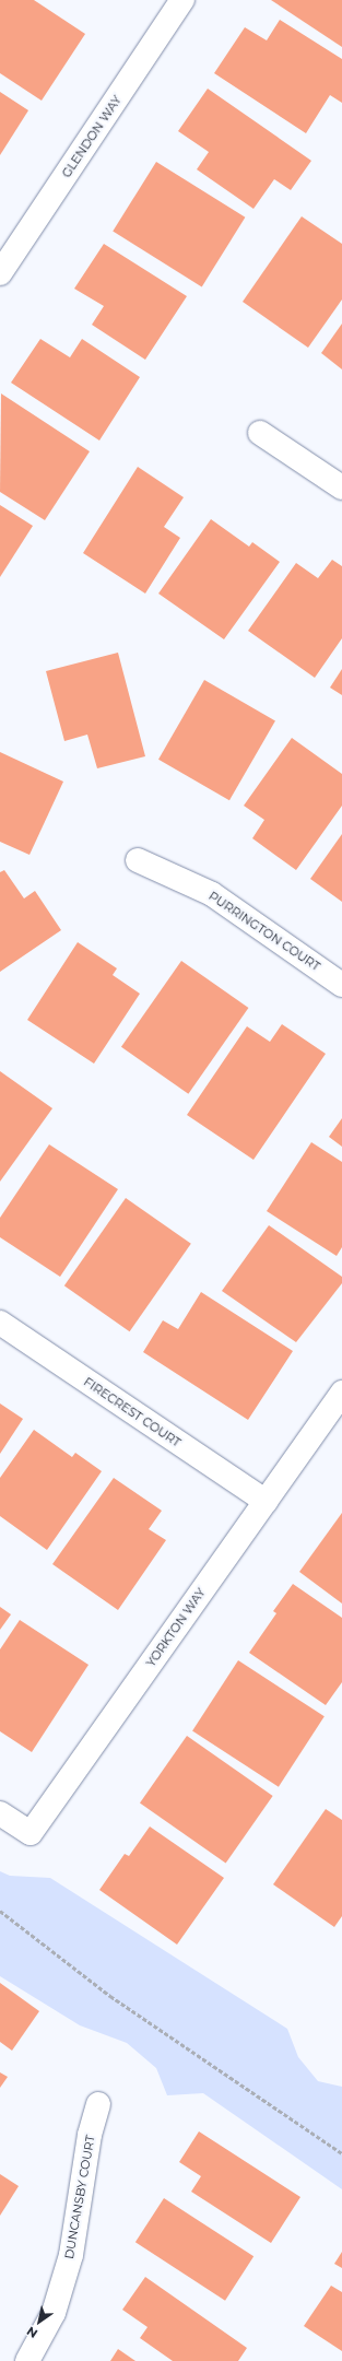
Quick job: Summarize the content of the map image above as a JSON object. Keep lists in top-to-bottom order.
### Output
{
  "streets": {
    "street": [
      "GLENDON WAY",
      "PURRINGTON COURT",
      "FIRECREST COURT",
      "YORKTON WAY",
      "DUNCANSBY COURT"
    ]
  },
  "crossings": [
    ["FIRECREST COURT", "YORKTON WAY"]
  ],
  "north": "bottom left"
}
